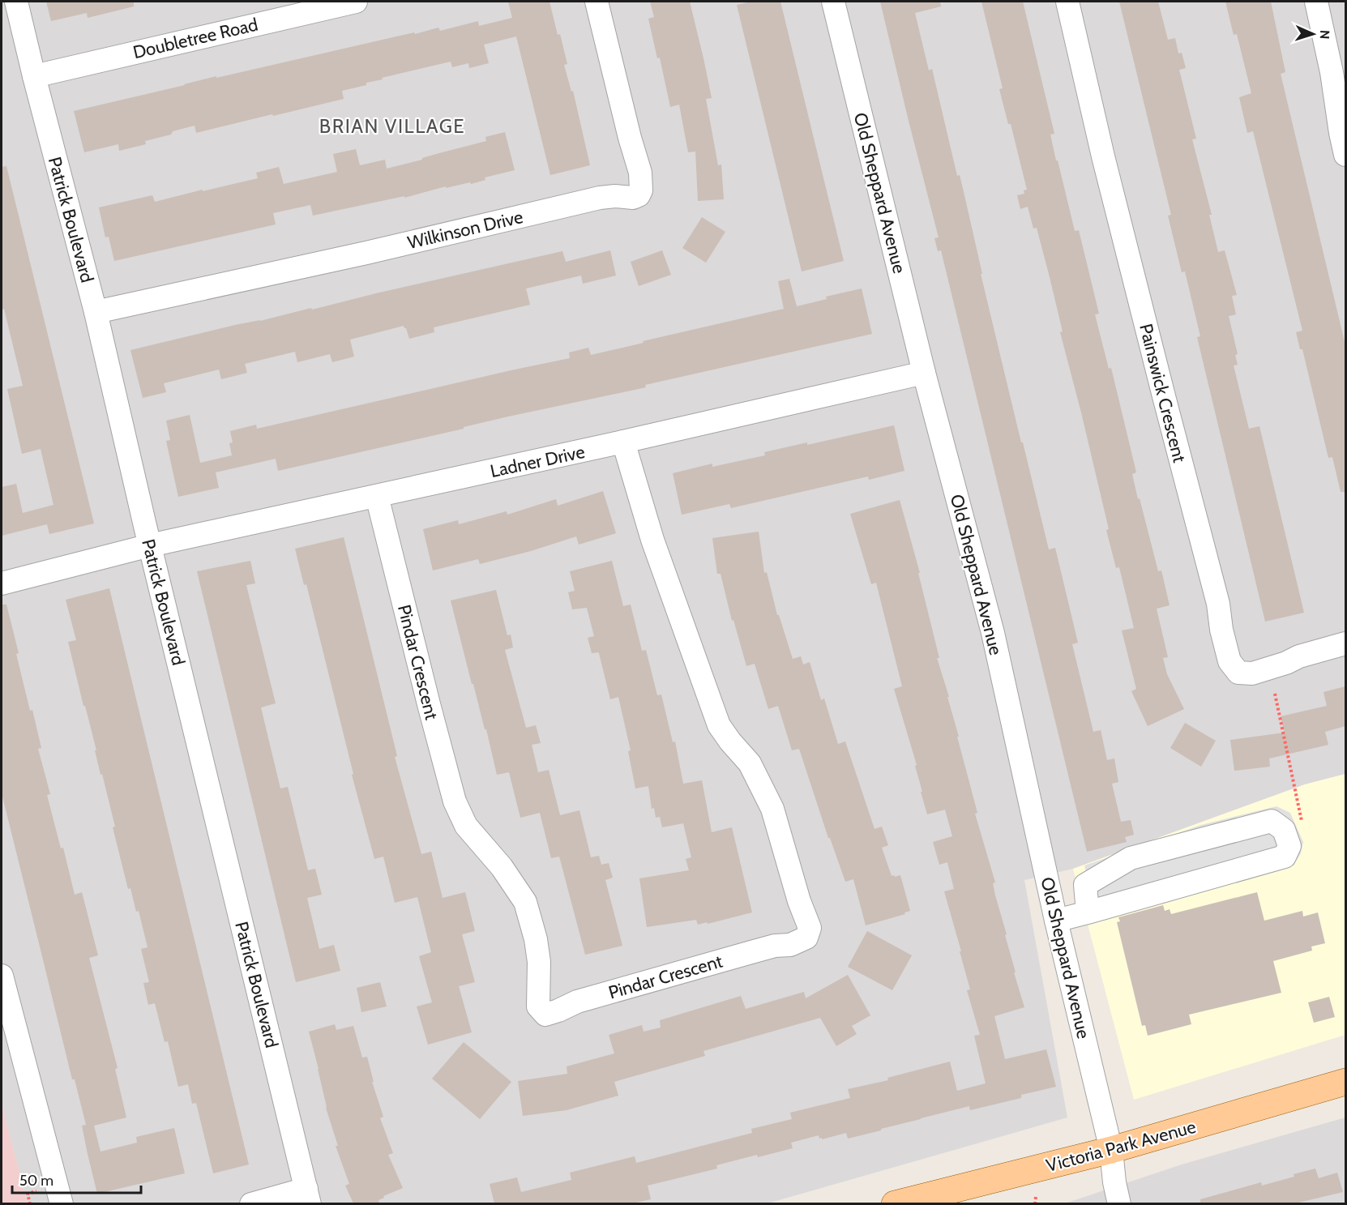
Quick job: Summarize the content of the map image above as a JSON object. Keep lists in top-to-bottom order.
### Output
{
  "streets": {
    "main road": ["Victoria Park Avenue"],
    "street": [
      "Doubletree Road",
      "Old Sheppard Avenue",
      "Patrick Boulevard",
      "Wilkinson Drive",
      "Painswick Crescent",
      "Ladner Drive",
      "Pindar Crescent"
    ]
  },
  "crossings": [
    ["Doubletree Road", "Patrick Boulevard"],
    ["Old Sheppard Avenue", "Ladner Drive"],
    ["Old Sheppard Avenue", "Victoria Park Avenue"],
    ["Patrick Boulevard", "Wilkinson Drive"],
    ["Patrick Boulevard", "Ladner Drive"],
    ["Ladner Drive", "Pindar Crescent"]
  ],
  "districts": ["BRIAN VILLAGE"],
  "scale_bar": "50 m",
  "north": "right"
}
